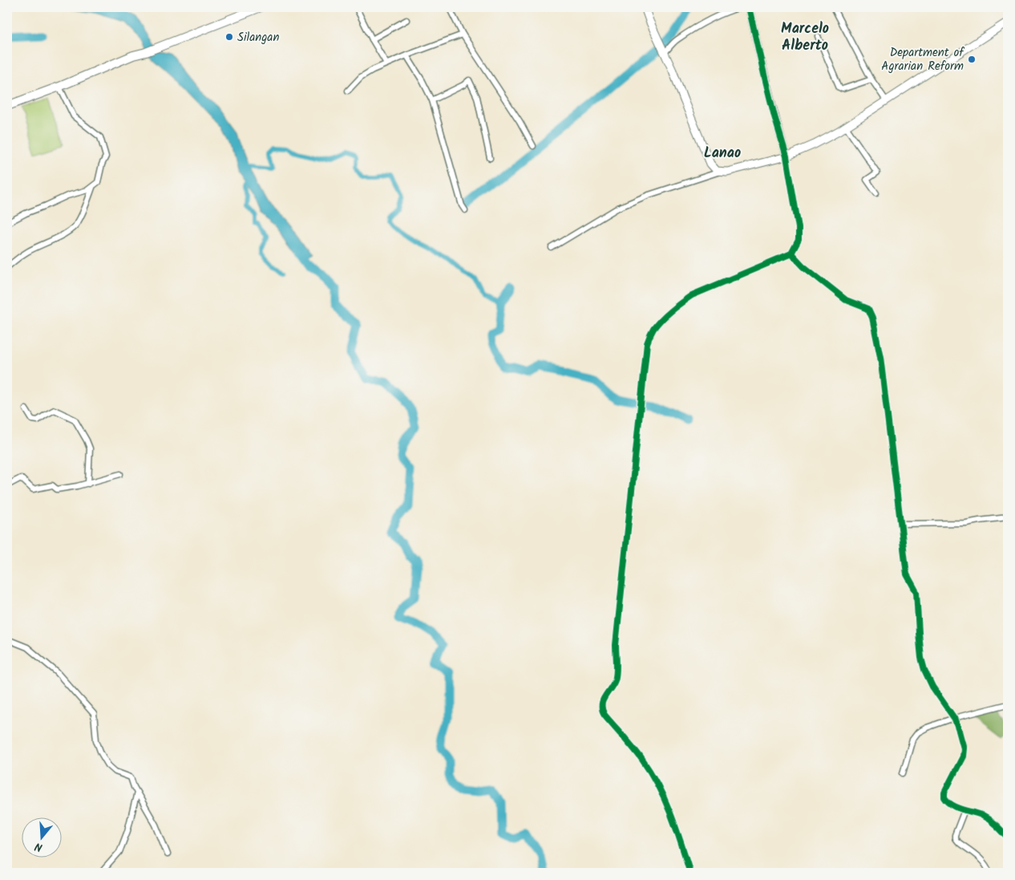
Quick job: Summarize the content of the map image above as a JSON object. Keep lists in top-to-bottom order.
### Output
{
  "districts": ["Marcelo Alberto", "Lanao"],
  "places": ["Silangan", "Department of Agrarian Reform"],
  "north": "bottom"
}
